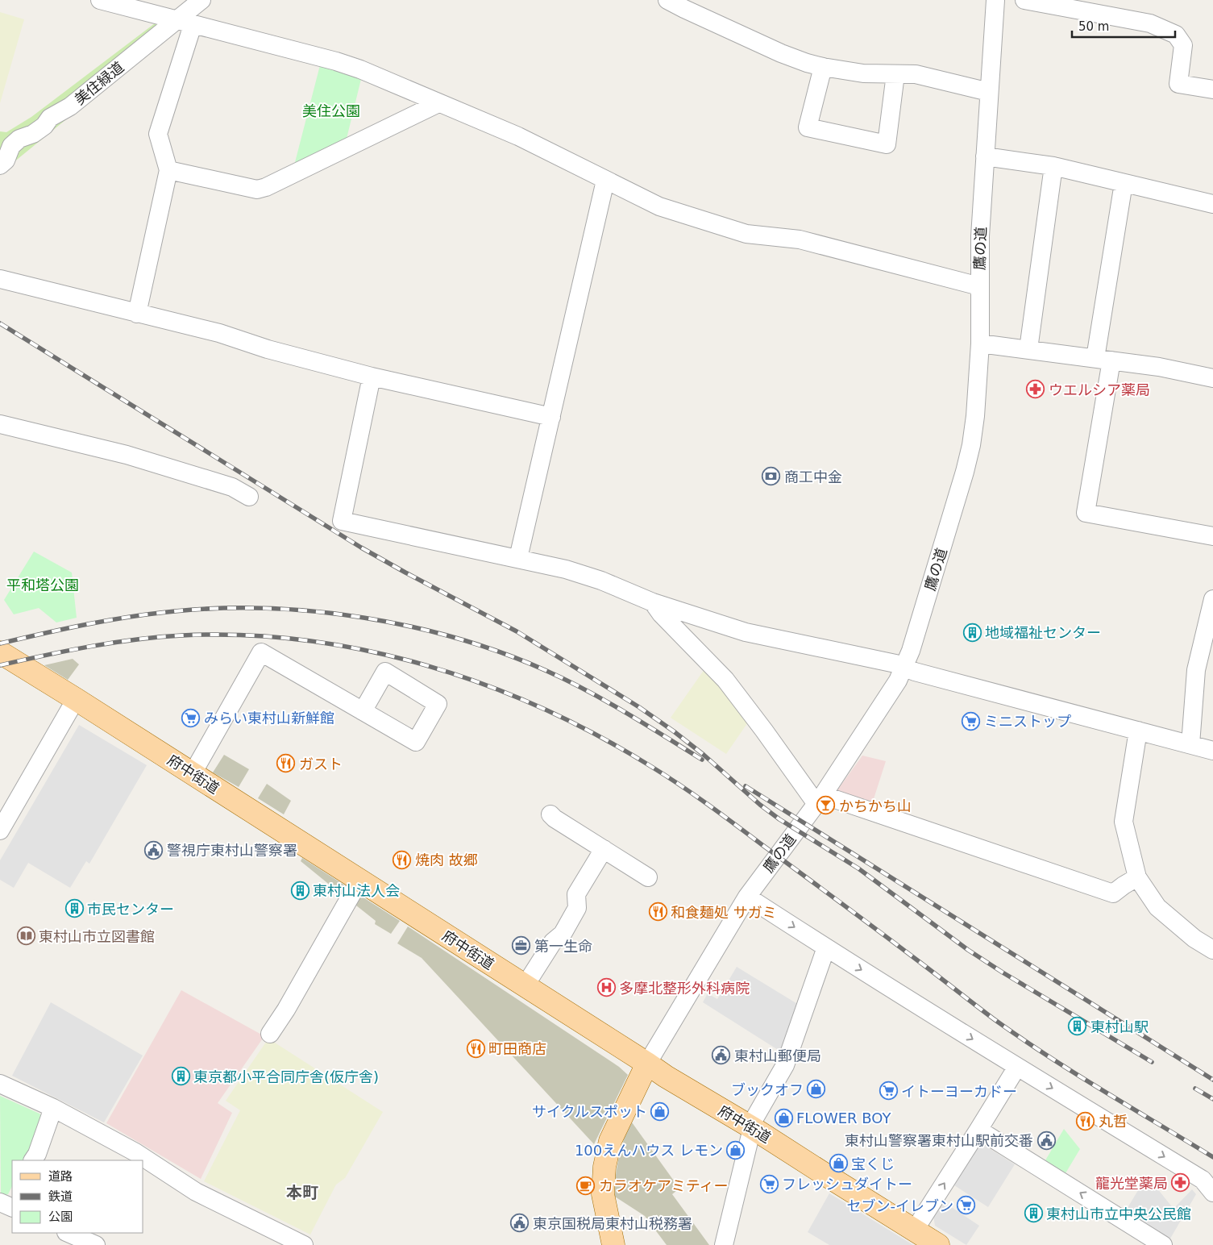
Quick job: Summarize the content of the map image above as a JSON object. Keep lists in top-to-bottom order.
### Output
{
  "streets": {
    "main road": ["府中街道"],
    "street": ["美住緑道", "鷹の道"]
  },
  "crossings": [
    ["鷹の道", "府中街道"]
  ],
  "districts": ["本町"],
  "parks": ["美住公園", "平和塔公園"],
  "places": {
    "pharmacy": ["ウエルシア薬局", "龍光堂薬局"],
    "bank": ["商工中金"],
    "building": [
      "地域福祉センター",
      "東村山法人会",
      "市民センター",
      "東村山駅",
      "東京都小平合同庁舎(仮庁舎)",
      "東村山市立中央公民館"
    ],
    "supermarket": [
      "みらい東村山新鮮館",
      "ミニストップ",
      "イトーヨーカドー",
      "フレッシュダイトー",
      "セブン-イレブン"
    ],
    "restaurant": [
      "ガスト",
      "焼肉 故郷",
      "和食麺処 サガミ",
      "町田商店",
      "丸哲"
    ],
    "bar": ["かちかち山"],
    "public building": [
      "警視庁東村山警察署",
      "東村山郵便局",
      "東村山警察署東村山駅前交番",
      "東京国税局東村山税務署"
    ],
    "library": ["東村山市立図書館"],
    "office": ["第一生命"],
    "hospital": ["多摩北整形外科病院"],
    "shop": [
      "ブックオフ",
      "サイクルスポット",
      "FLOWER BOY",
      "100えんハウス レモン",
      "宝くじ"
    ],
    "cafe": ["カラオケアミティー"]
  },
  "legend": ["道路", "鉄道", "公園"],
  "scale_bar": "50 m"
}
